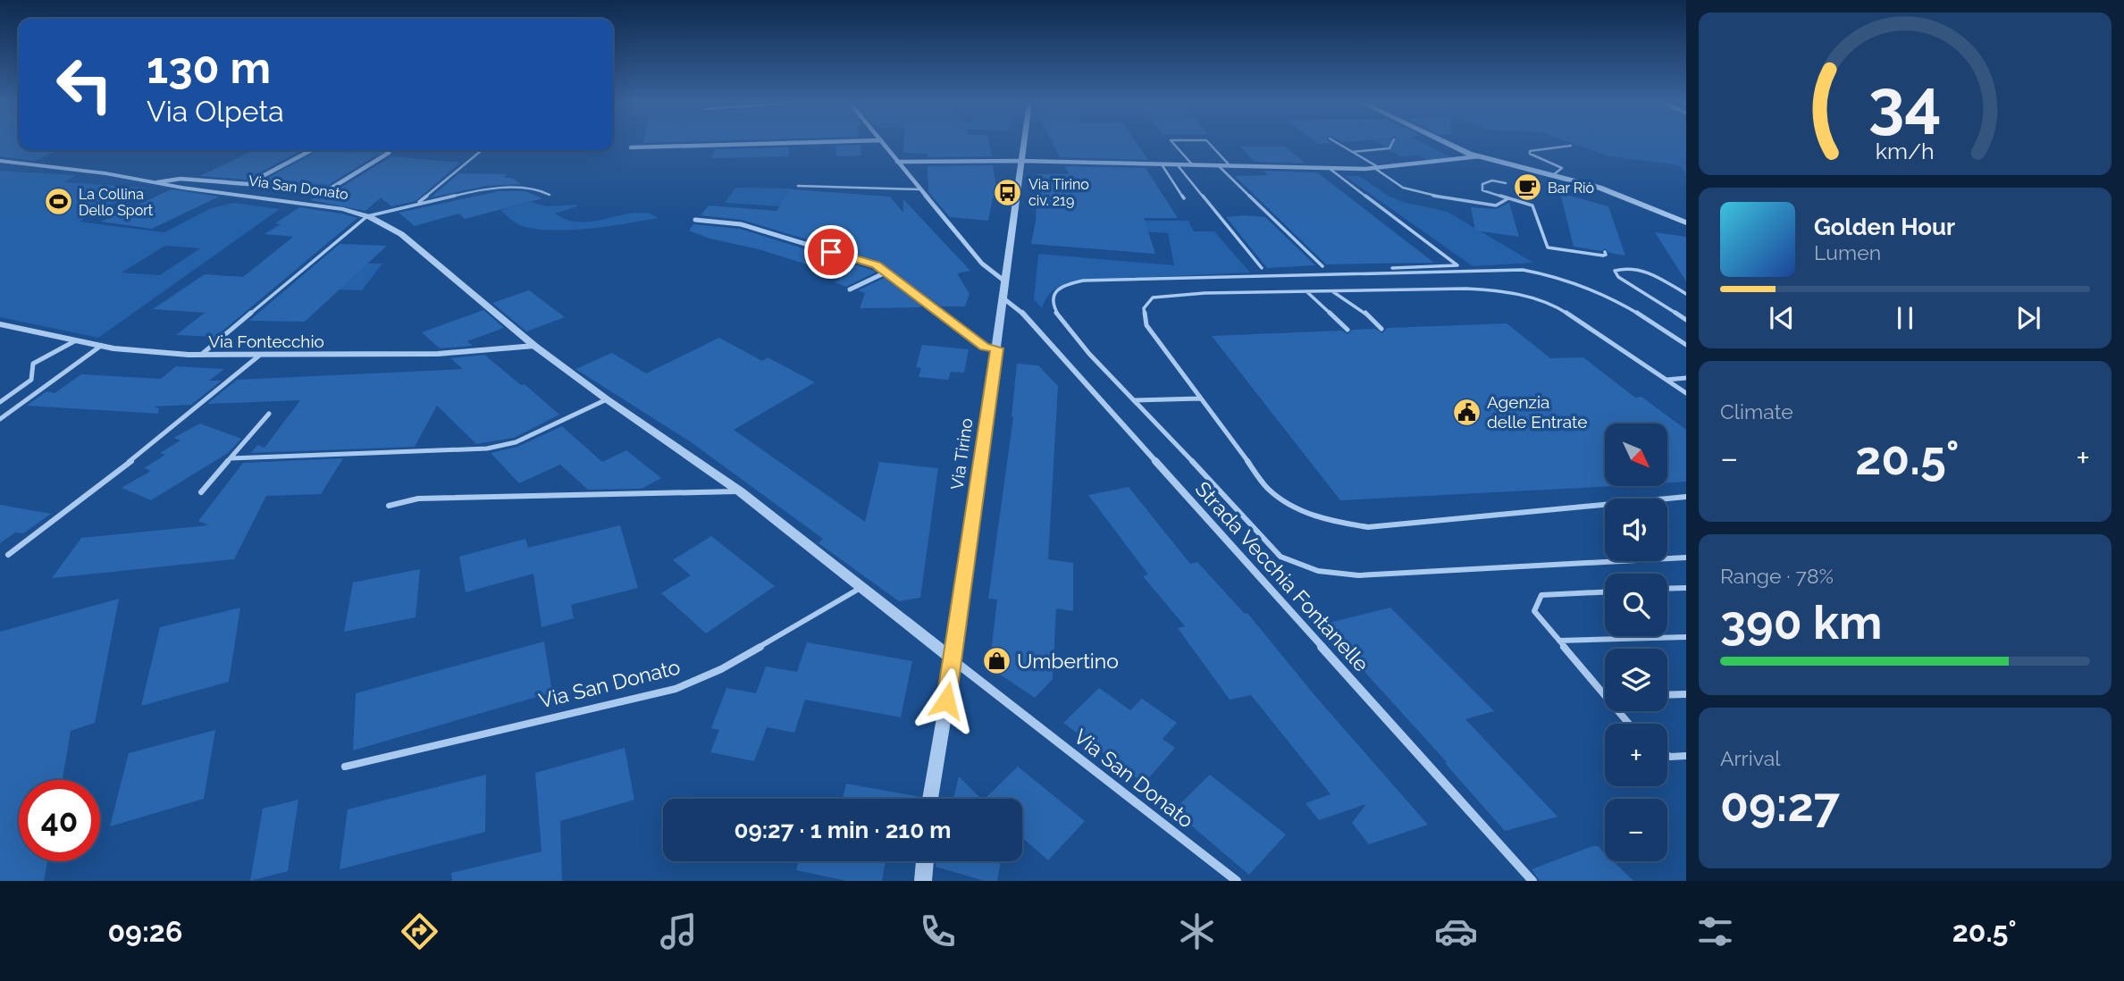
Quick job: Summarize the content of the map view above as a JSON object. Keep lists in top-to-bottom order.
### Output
{
  "streets": {
    "street": [
      "Via San Donato",
      "Via Fontecchio",
      "Via Tirino",
      "Strada Vecchia Fontanelle"
    ]
  },
  "crossings": [
    ["Via San Donato", "Via Fontecchio"],
    ["Via San Donato", "Via Tirino"],
    ["Via Tirino", "Strada Vecchia Fontanelle"]
  ],
  "places": {
    "cafe": ["Bar Riò"],
    "bus stop": ["Via Tirino civ. 219"],
    "sports": ["La Collina Dello Sport"],
    "public building": ["Agenzia delle Entrate"],
    "shop": ["Umbertino"]
  },
  "north": "bottom right",
  "page": {
    "turn": ["130 m", "Via Olpeta"],
    "song": ["Golden Hour", "Lumen"],
    "tile": [
      "Climate",
      ["Range · 78%", "390 km"],
      ["Arrival", "09:27"]
    ],
    "map_buttons": ["+", "−"],
    "heat": ["−", "20.5°", "+"],
    "limit": "40",
    "trip": "09:27 · 1 min · 210 m",
    "tabs": ["09:26", "20.5°"],
    "gauge": ["34", "km/h"]
  }
}
